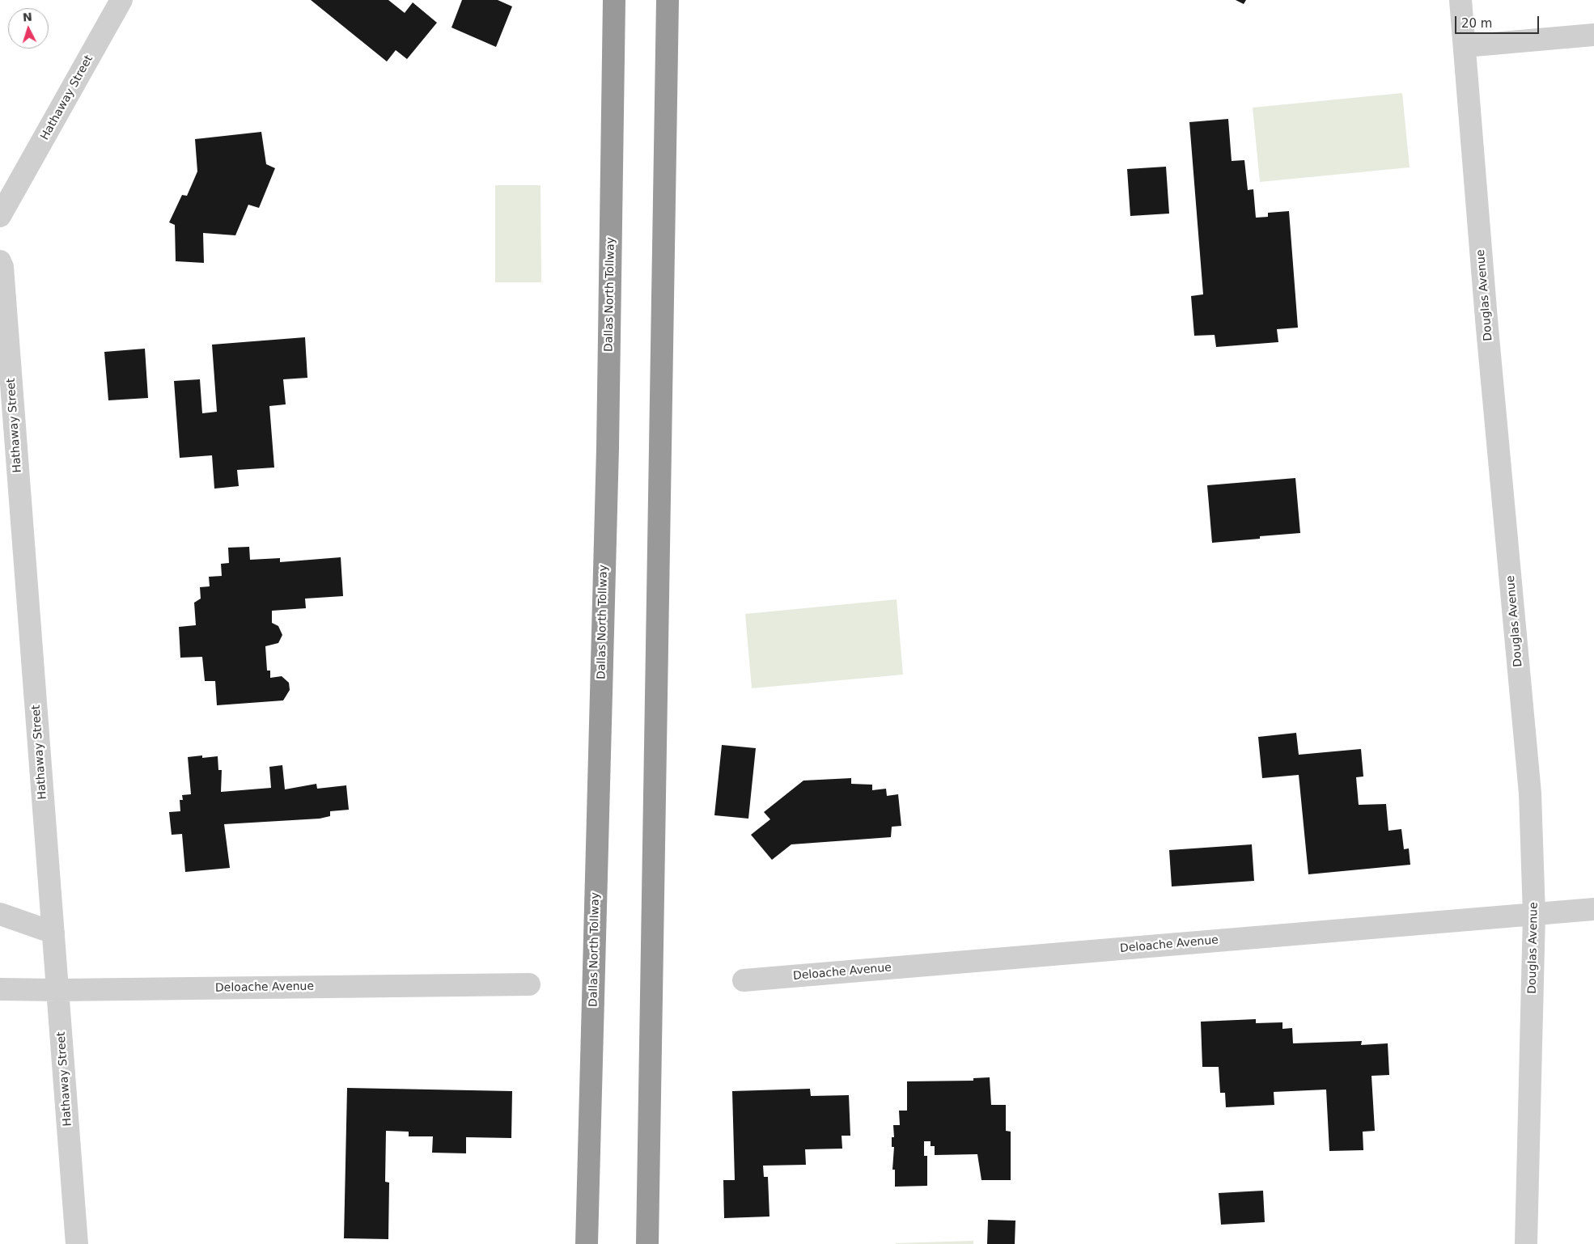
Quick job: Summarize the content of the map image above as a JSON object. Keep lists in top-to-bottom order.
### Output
{
  "streets": {
    "highway": ["Dallas North Tollway"],
    "street": ["Hathaway Street", "Douglas Avenue", "Deloache Avenue"]
  },
  "crossings": [
    ["Hathaway Street", "Deloache Avenue"],
    ["Douglas Avenue", "Deloache Avenue"]
  ],
  "scale_bar": "20 m",
  "north": "top"
}
